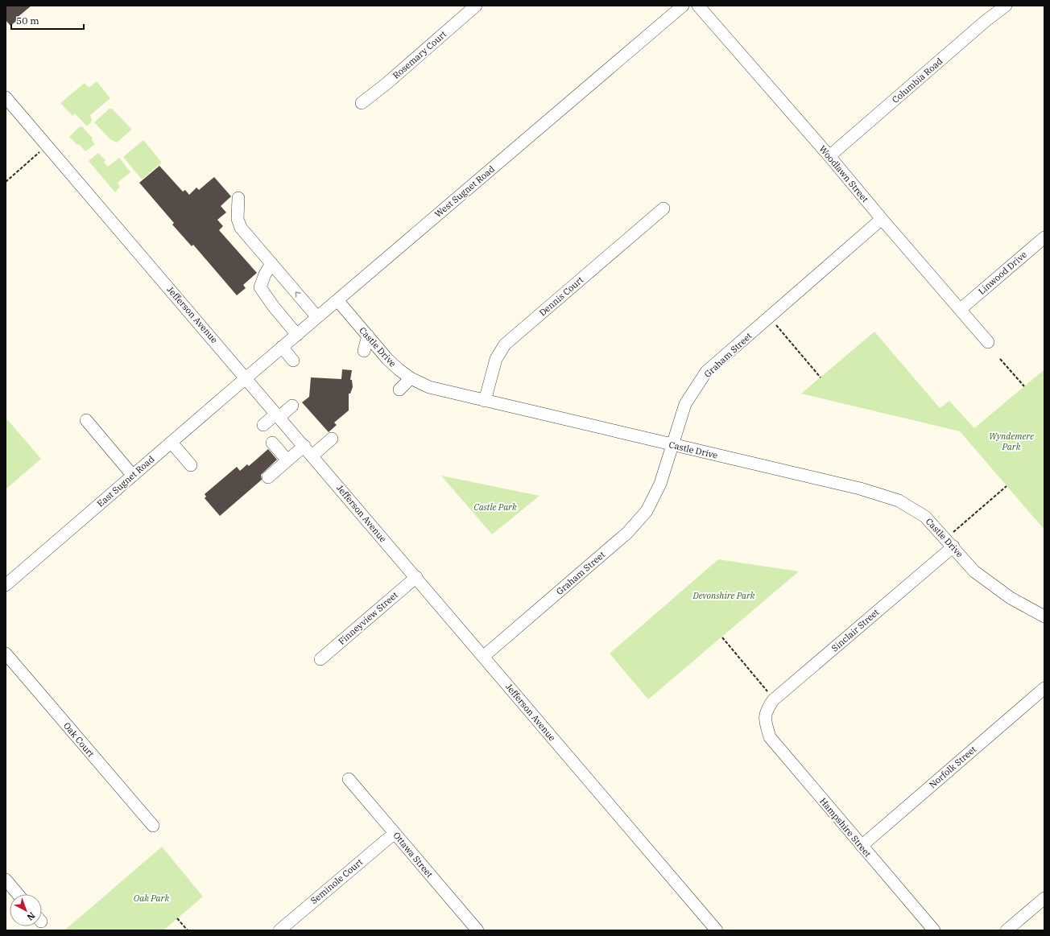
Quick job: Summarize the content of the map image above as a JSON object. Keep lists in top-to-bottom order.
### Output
{
  "streets": {
    "street": [
      "Rosemary Court",
      "Columbia Road",
      "Woodlawn Street",
      "West Sugnet Road",
      "Linwood Drive",
      "Dennis Court",
      "Jefferson Avenue",
      "Castle Drive",
      "Graham Street",
      "East Sugnet Road",
      "Finneyview Street",
      "Sinclair Street",
      "Oak Court",
      "Norfolk Street",
      "Hampshire Street",
      "Ottawa Street",
      "Seminole Court"
    ]
  },
  "crossings": [
    ["Columbia Road", "Woodlawn Street"],
    ["Woodlawn Street", "Linwood Drive"],
    ["Woodlawn Street", "Graham Street"],
    ["West Sugnet Road", "Jefferson Avenue"],
    ["West Sugnet Road", "Castle Drive"],
    ["West Sugnet Road", "East Sugnet Road"],
    ["Dennis Court", "Castle Drive"],
    ["Jefferson Avenue", "Graham Street"],
    ["Jefferson Avenue", "East Sugnet Road"],
    ["Jefferson Avenue", "Finneyview Street"],
    ["Castle Drive", "Graham Street"],
    ["Castle Drive", "Sinclair Street"],
    ["Sinclair Street", "Hampshire Street"],
    ["Norfolk Street", "Hampshire Street"],
    ["Ottawa Street", "Seminole Court"]
  ],
  "parks": [
    "Wyndemere Park",
    "Castle Park",
    "Devonshire Park",
    "Oak Park"
  ],
  "scale_bar": "50 m",
  "north": "bottom right"
}
